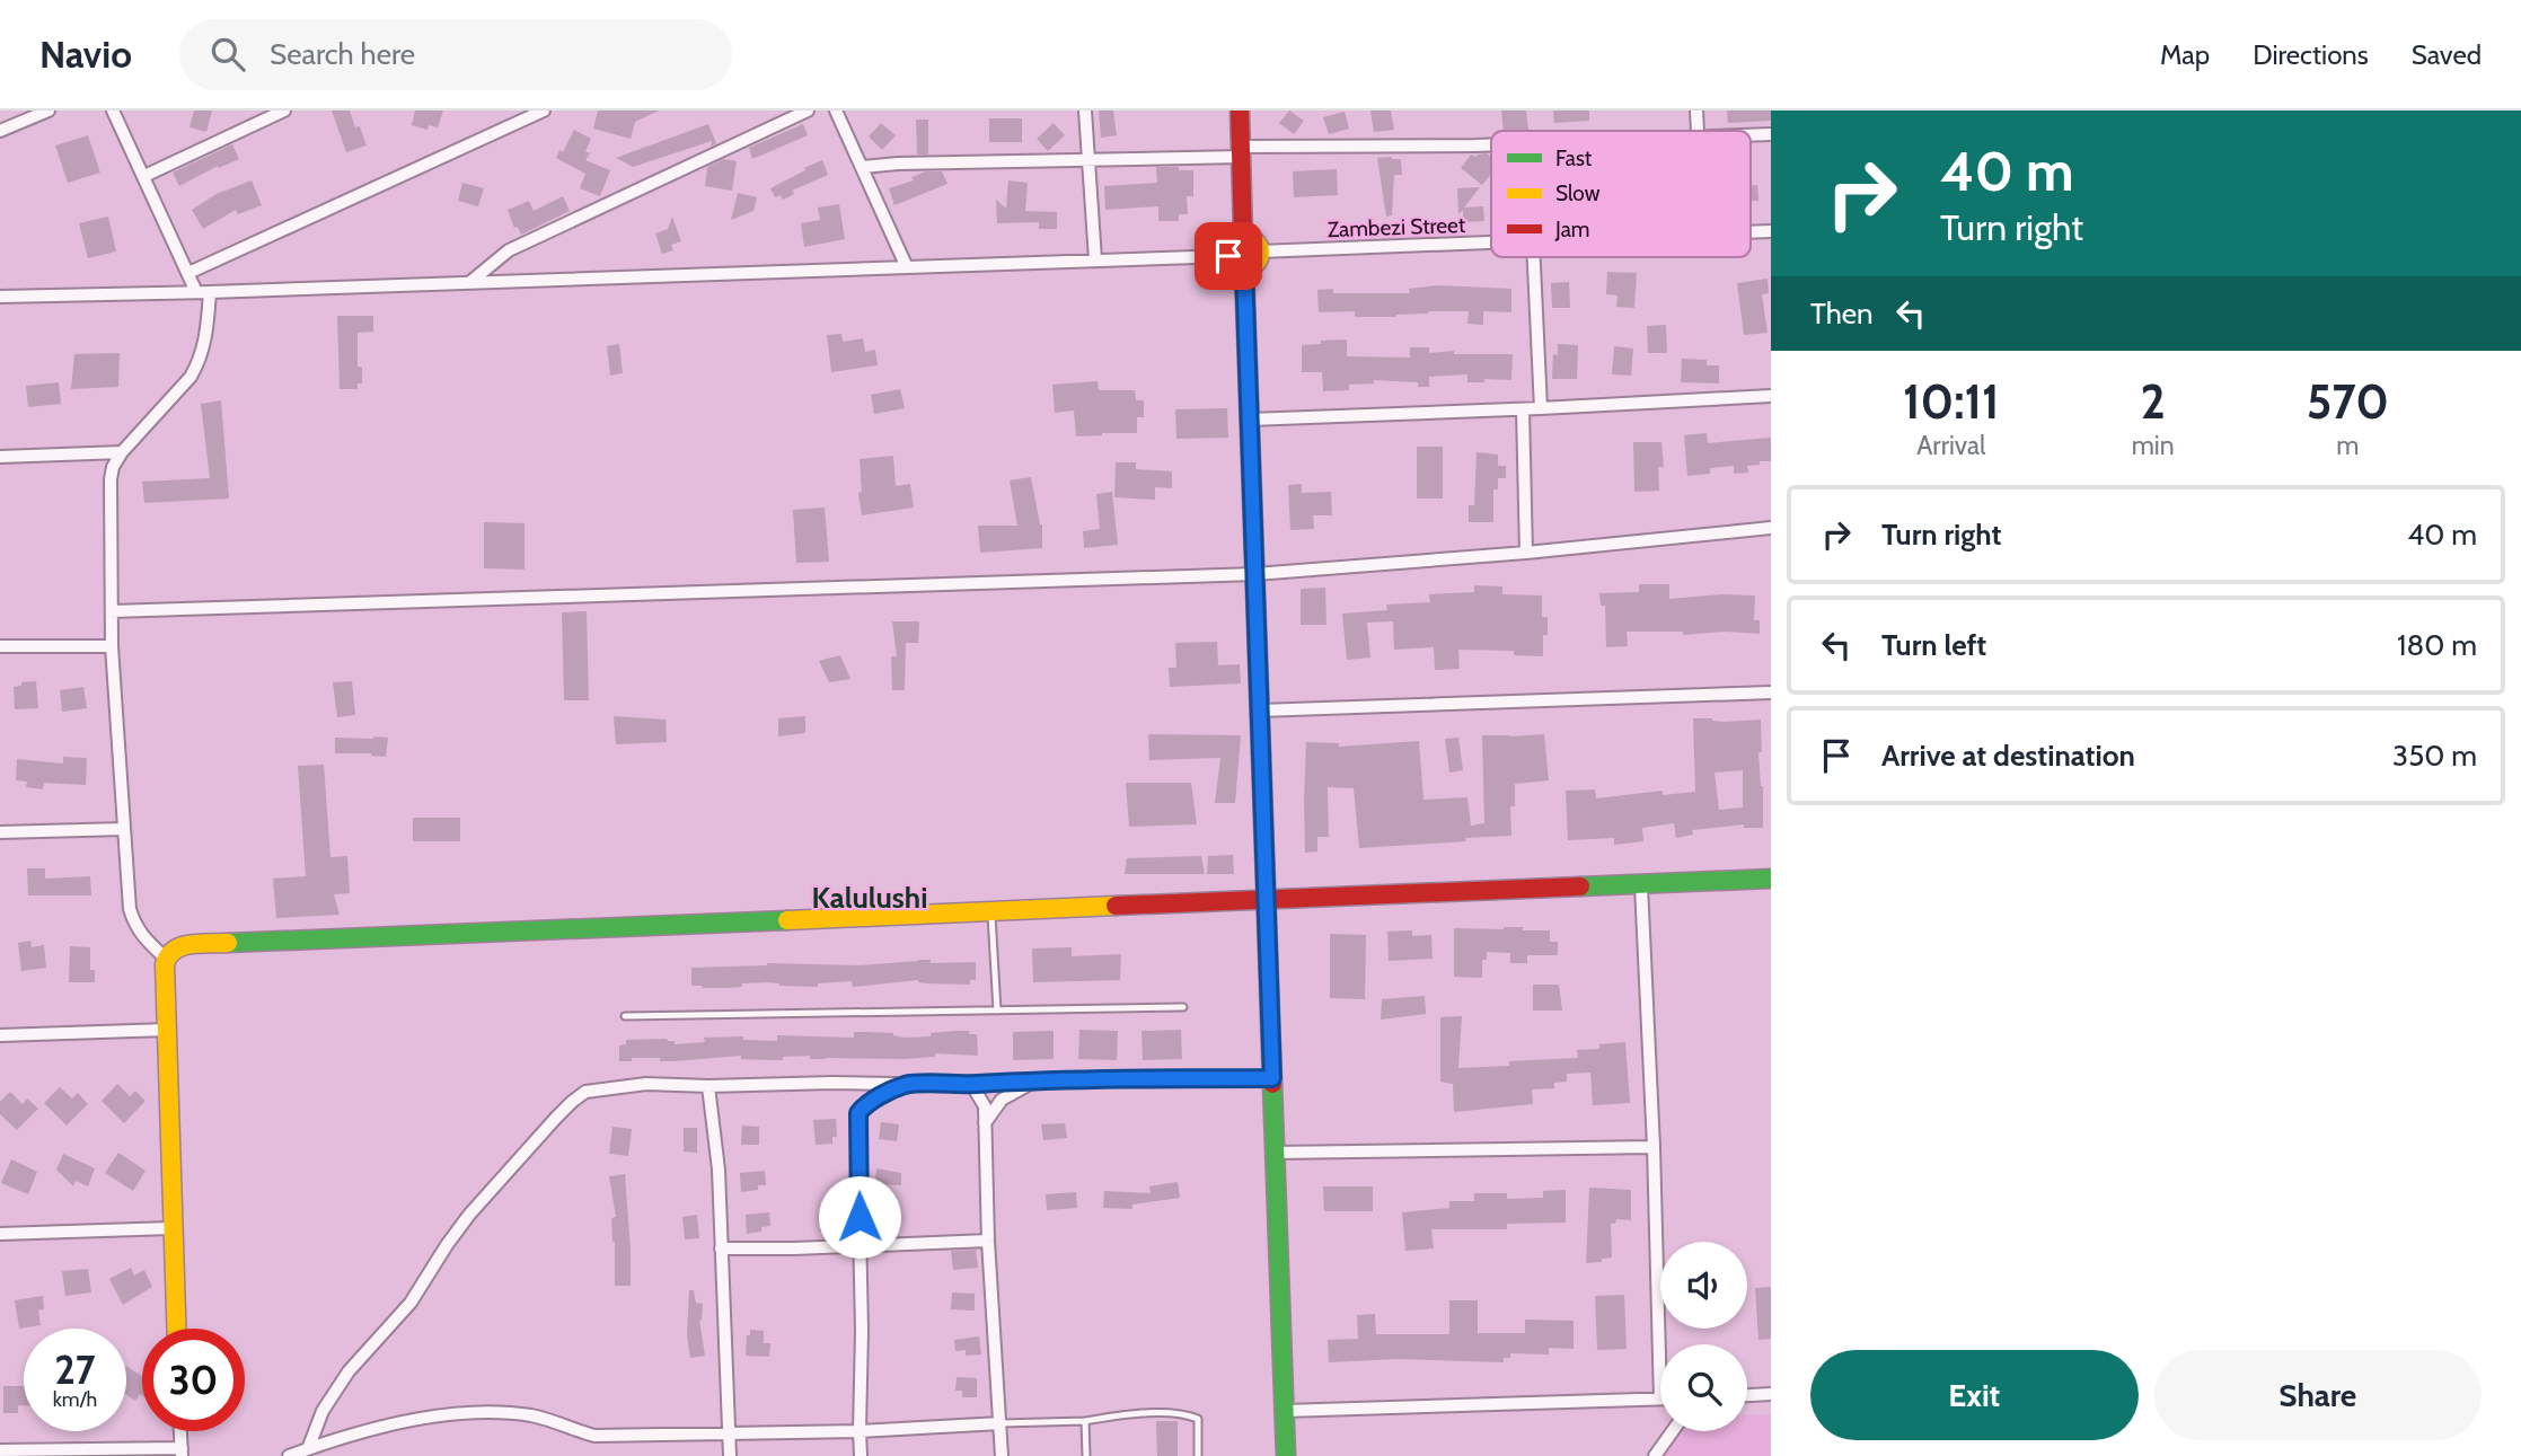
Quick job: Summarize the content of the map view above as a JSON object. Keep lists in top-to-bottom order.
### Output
{
  "streets": {
    "street": ["Zambezi Street"]
  },
  "districts": ["Kalulushi"],
  "legend": ["Fast", "Slow", "Jam"],
  "page": {
    "header": "Navio",
    "search": "Search here",
    "nav": ["Map", "Directions", "Saved"],
    "turn": ["40 m", "Turn right"],
    "then": "Then",
    "eta": [
      "10:11",
      "Arrival",
      "2",
      "min",
      "570",
      "m"
    ],
    "list": [
      {
        "name": "Turn right",
        "value": "40 m"
      },
      {
        "name": "Turn left",
        "value": "180 m"
      },
      {
        "name": "Arrive at destination",
        "value": "350 m"
      }
    ],
    "speed": "27 km/h",
    "limit": "30",
    "buttons": ["Exit", "Share"]
  }
}
